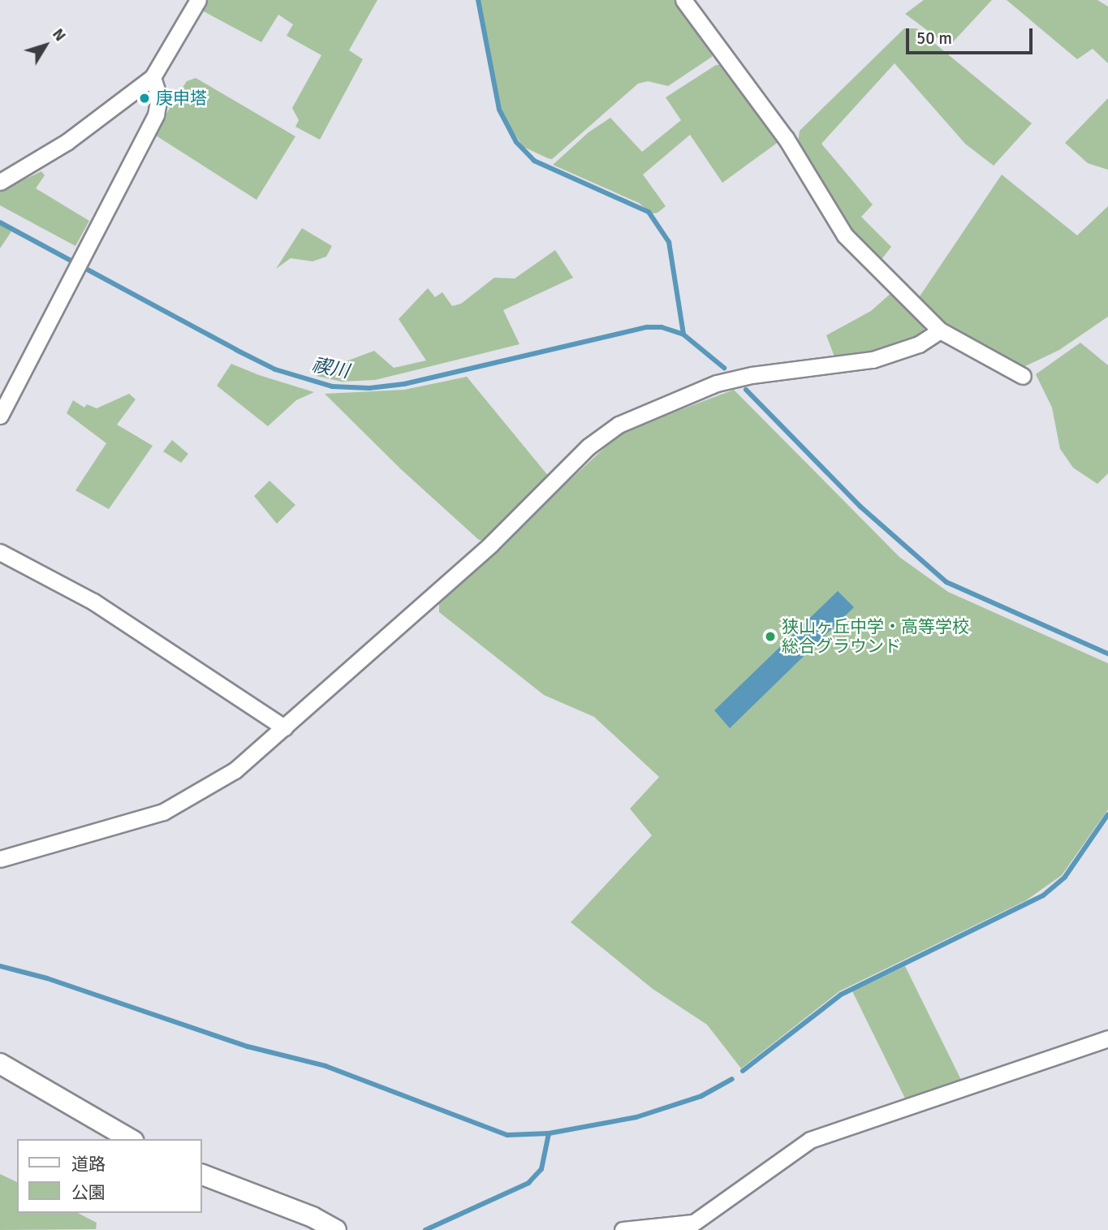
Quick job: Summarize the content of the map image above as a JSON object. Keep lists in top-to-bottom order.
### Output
{
  "water": ["禊川"],
  "places": ["庚申塔", "狭山ヶ丘中学・高等学校 総合グラウンド"],
  "legend": ["道路", "公園"],
  "scale_bar": "50 m",
  "north": "top right"
}
